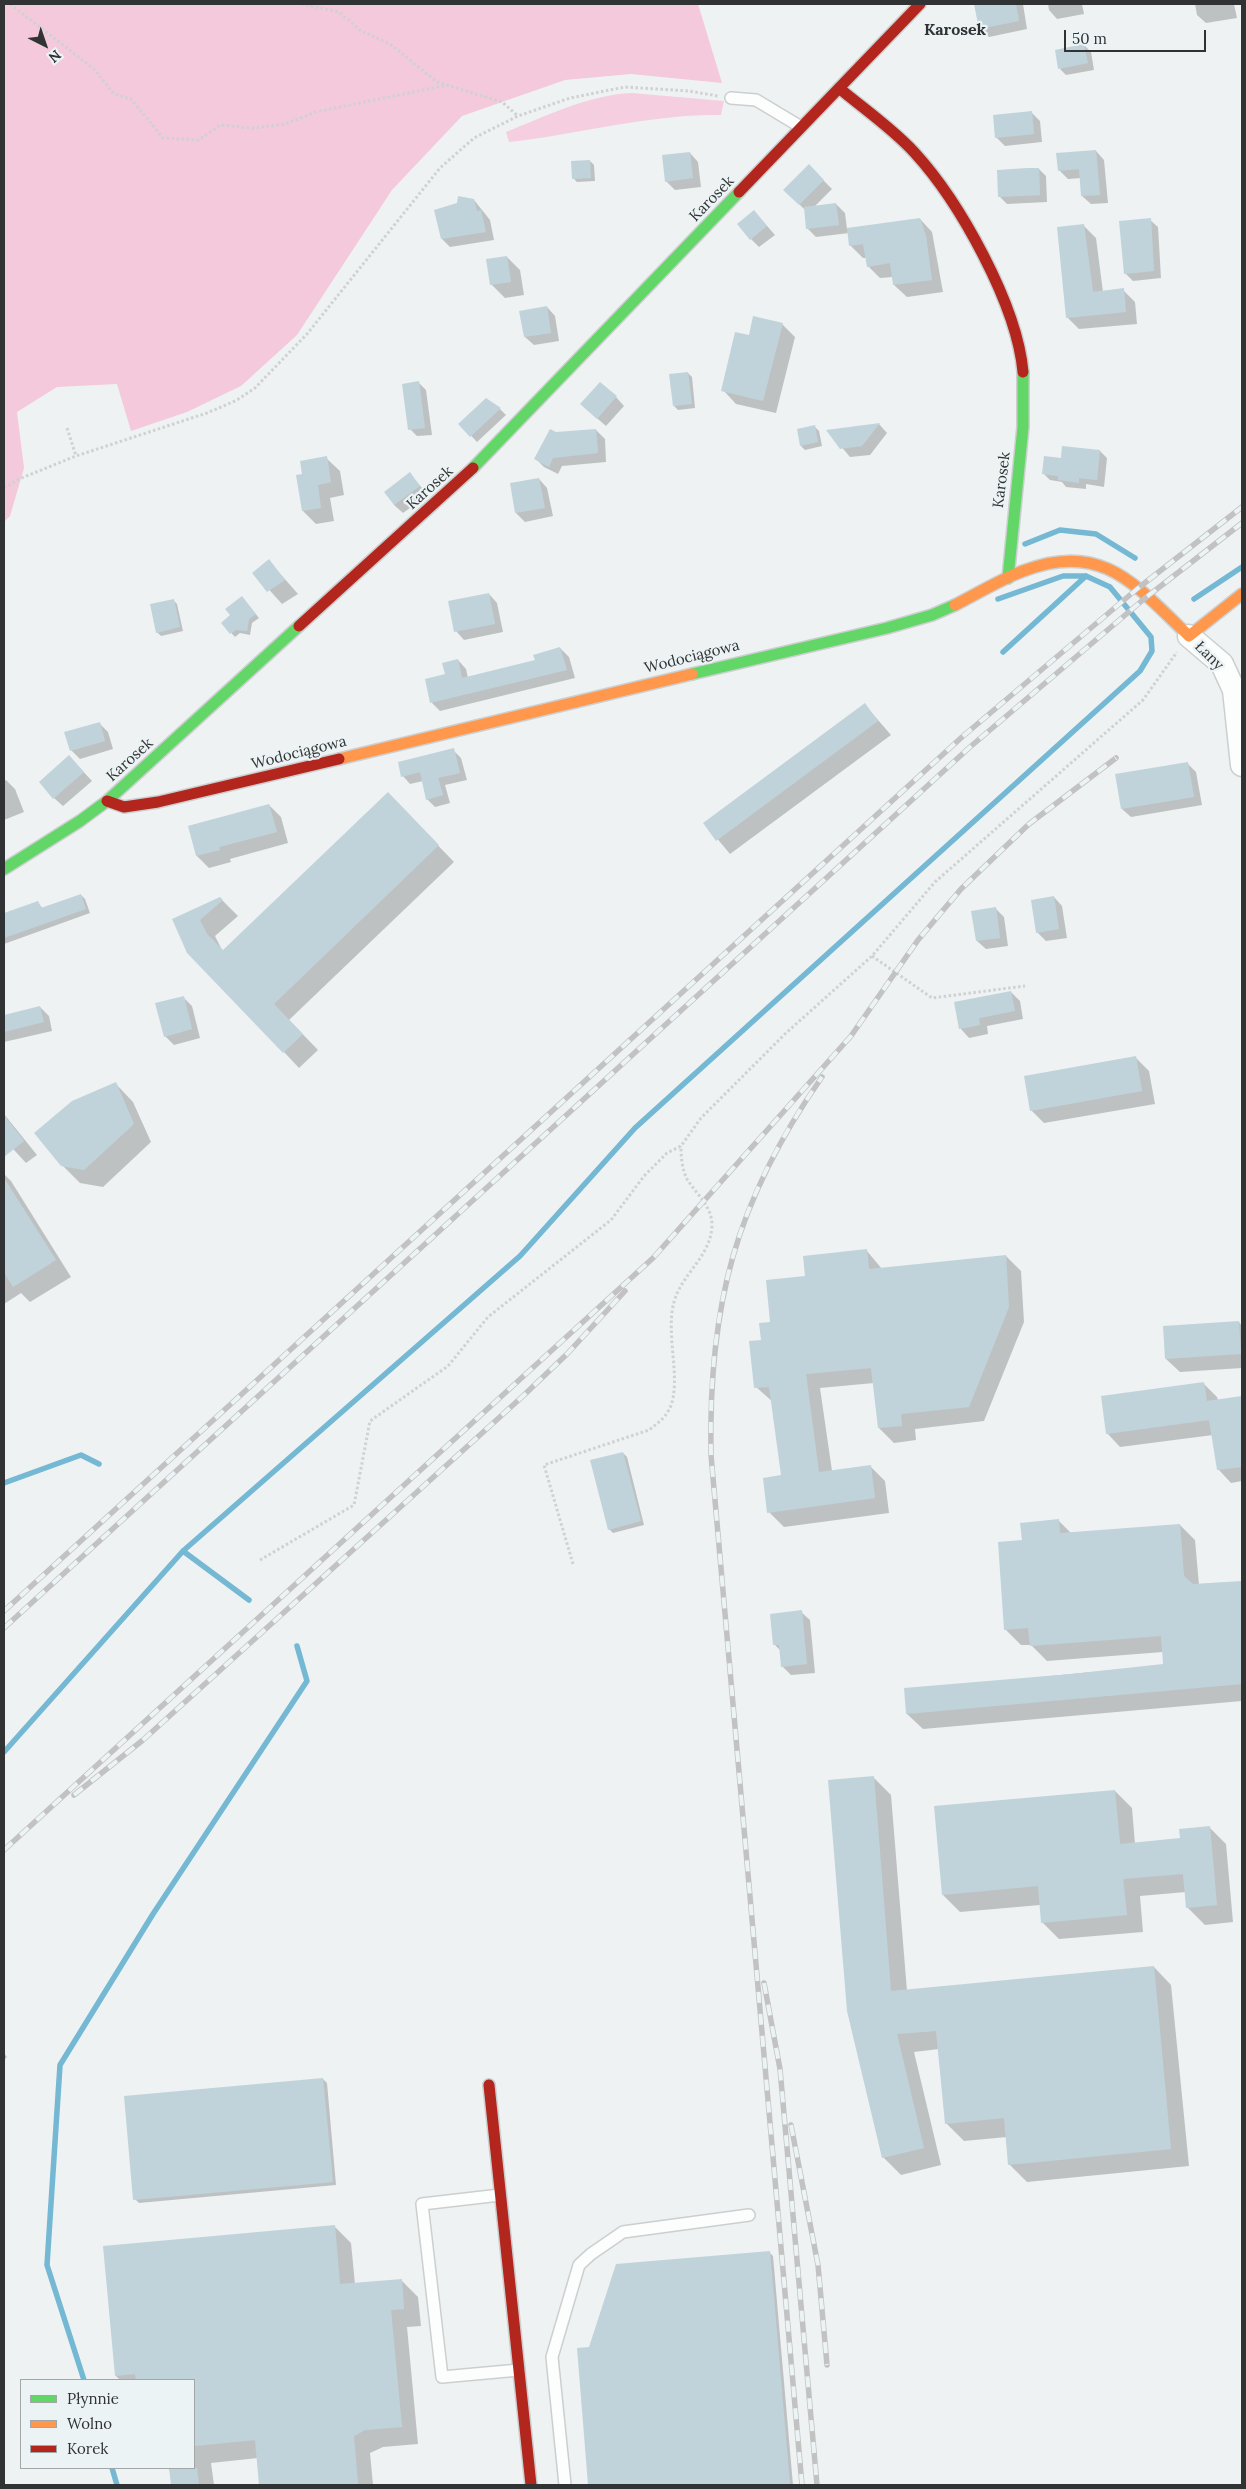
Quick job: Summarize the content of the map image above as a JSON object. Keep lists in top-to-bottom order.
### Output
{
  "streets": {
    "street": ["Karosek", "Łany", "Wodociągowa"]
  },
  "crossings": [
    ["Karosek", "Wodociągowa"],
    ["Łany", "Wodociągowa"]
  ],
  "districts": ["Karosek"],
  "legend": ["Płynnie", "Wolno", "Korek"],
  "scale_bar": "50 m",
  "north": "bottom right"
}
